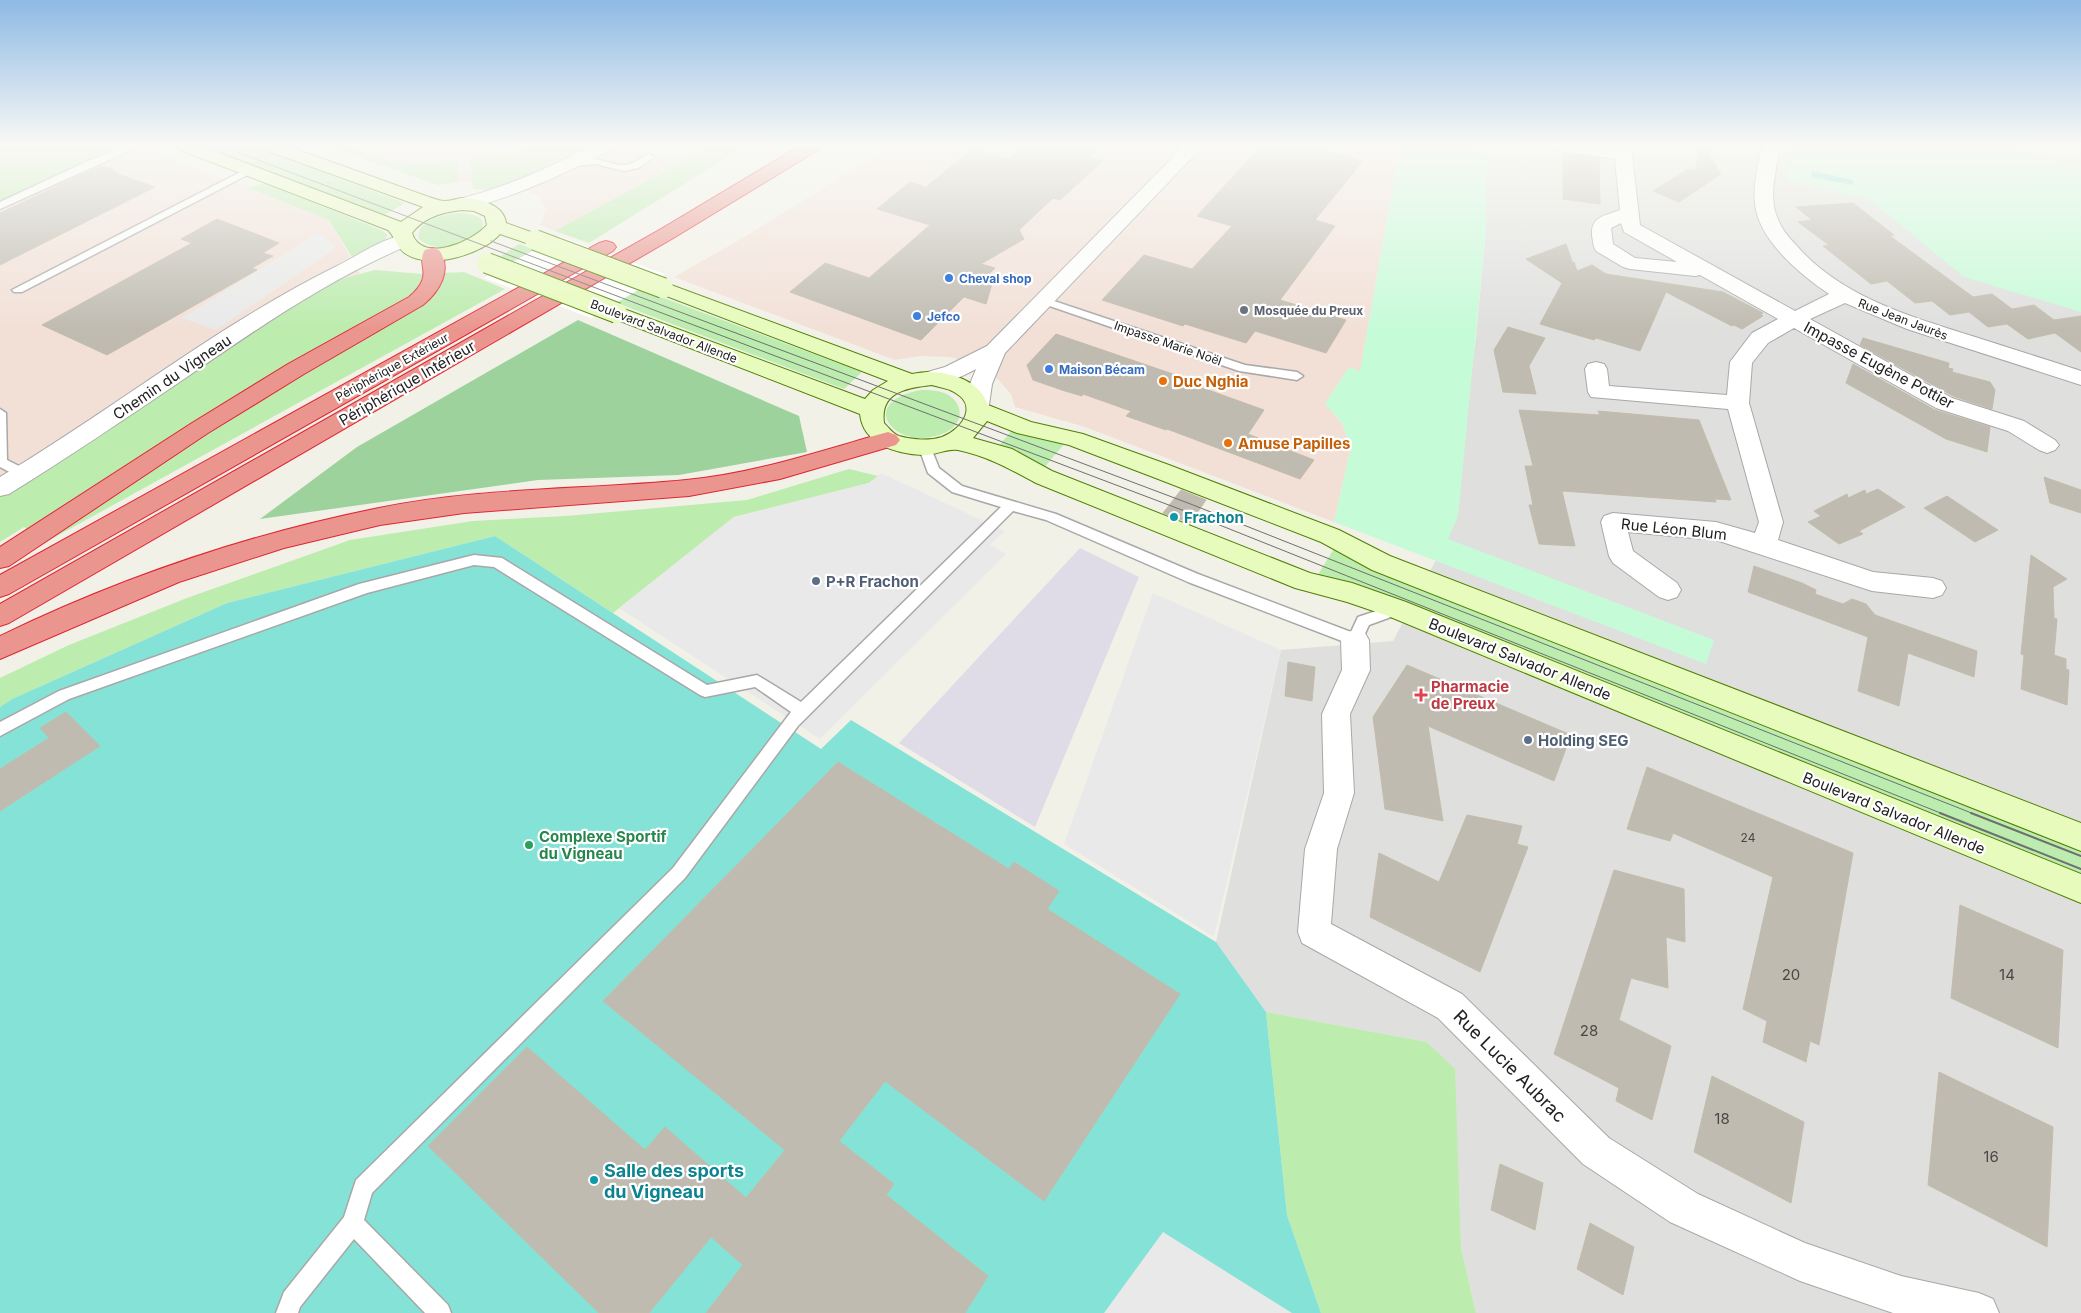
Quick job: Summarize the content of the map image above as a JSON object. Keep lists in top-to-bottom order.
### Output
{
  "streets": {
    "highway": ["Périphérique Extérieur", "Périphérique Intérieur"],
    "street": [
      "Rue Jean Jaurès",
      "Boulevard Salvador Allende",
      "Impasse Eugène Pottier",
      "Chemin du Vigneau",
      "Rue Léon Blum",
      "Rue Lucie Aubrac"
    ],
    "lane": ["Impasse Marie Noël"]
  },
  "places": {
    "other": [
      "Cheval shop",
      "Mosquée du Preux",
      "Jefco",
      "Maison Bécam",
      "Duc Nghia",
      "Amuse Papilles",
      "Frachon",
      "P+R Frachon",
      "Holding SEG",
      "Complexe Sportif du Vigneau",
      "Salle des sports du Vigneau"
    ],
    "health": ["Pharmacie de Preux"]
  },
  "house_numbers": [
    "24",
    "20",
    "14",
    "28",
    "18",
    "16"
  ]
}
